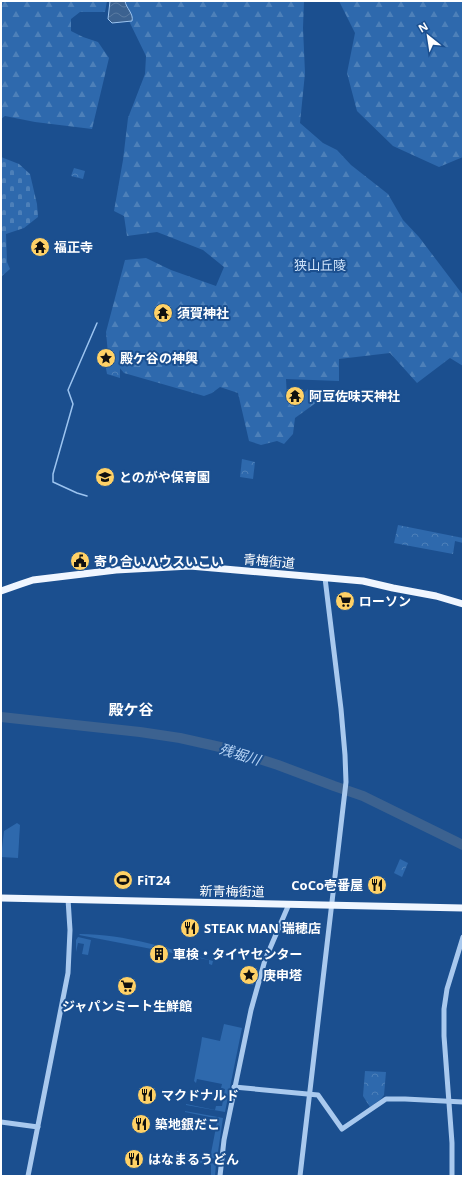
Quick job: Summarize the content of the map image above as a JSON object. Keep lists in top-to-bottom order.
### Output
{
  "streets": {
    "main road": ["青梅街道", "新青梅街道"]
  },
  "districts": ["殿ケ谷"],
  "water": ["残堀川"],
  "parks": ["狭山丘陵"],
  "places": {
    "temple": ["福正寺", "須賀神社", "阿豆佐味天神社"],
    "place": ["殿ケ谷の神輿", "庚申塔"],
    "school or university": ["とのがや保育園"],
    "public building": ["寄り合いハウスいこい"],
    "supermarket": ["ローソン", "ジャパンミート生鮮館"],
    "sports": ["FiT24"],
    "restaurant": [
      "CoCo壱番屋",
      "STEAK MAN 瑞穂店",
      "マクドナルド",
      "築地銀だこ",
      "はなまるうどん"
    ],
    "building": ["車検・タイヤセンター"]
  },
  "north": "top left"
}
